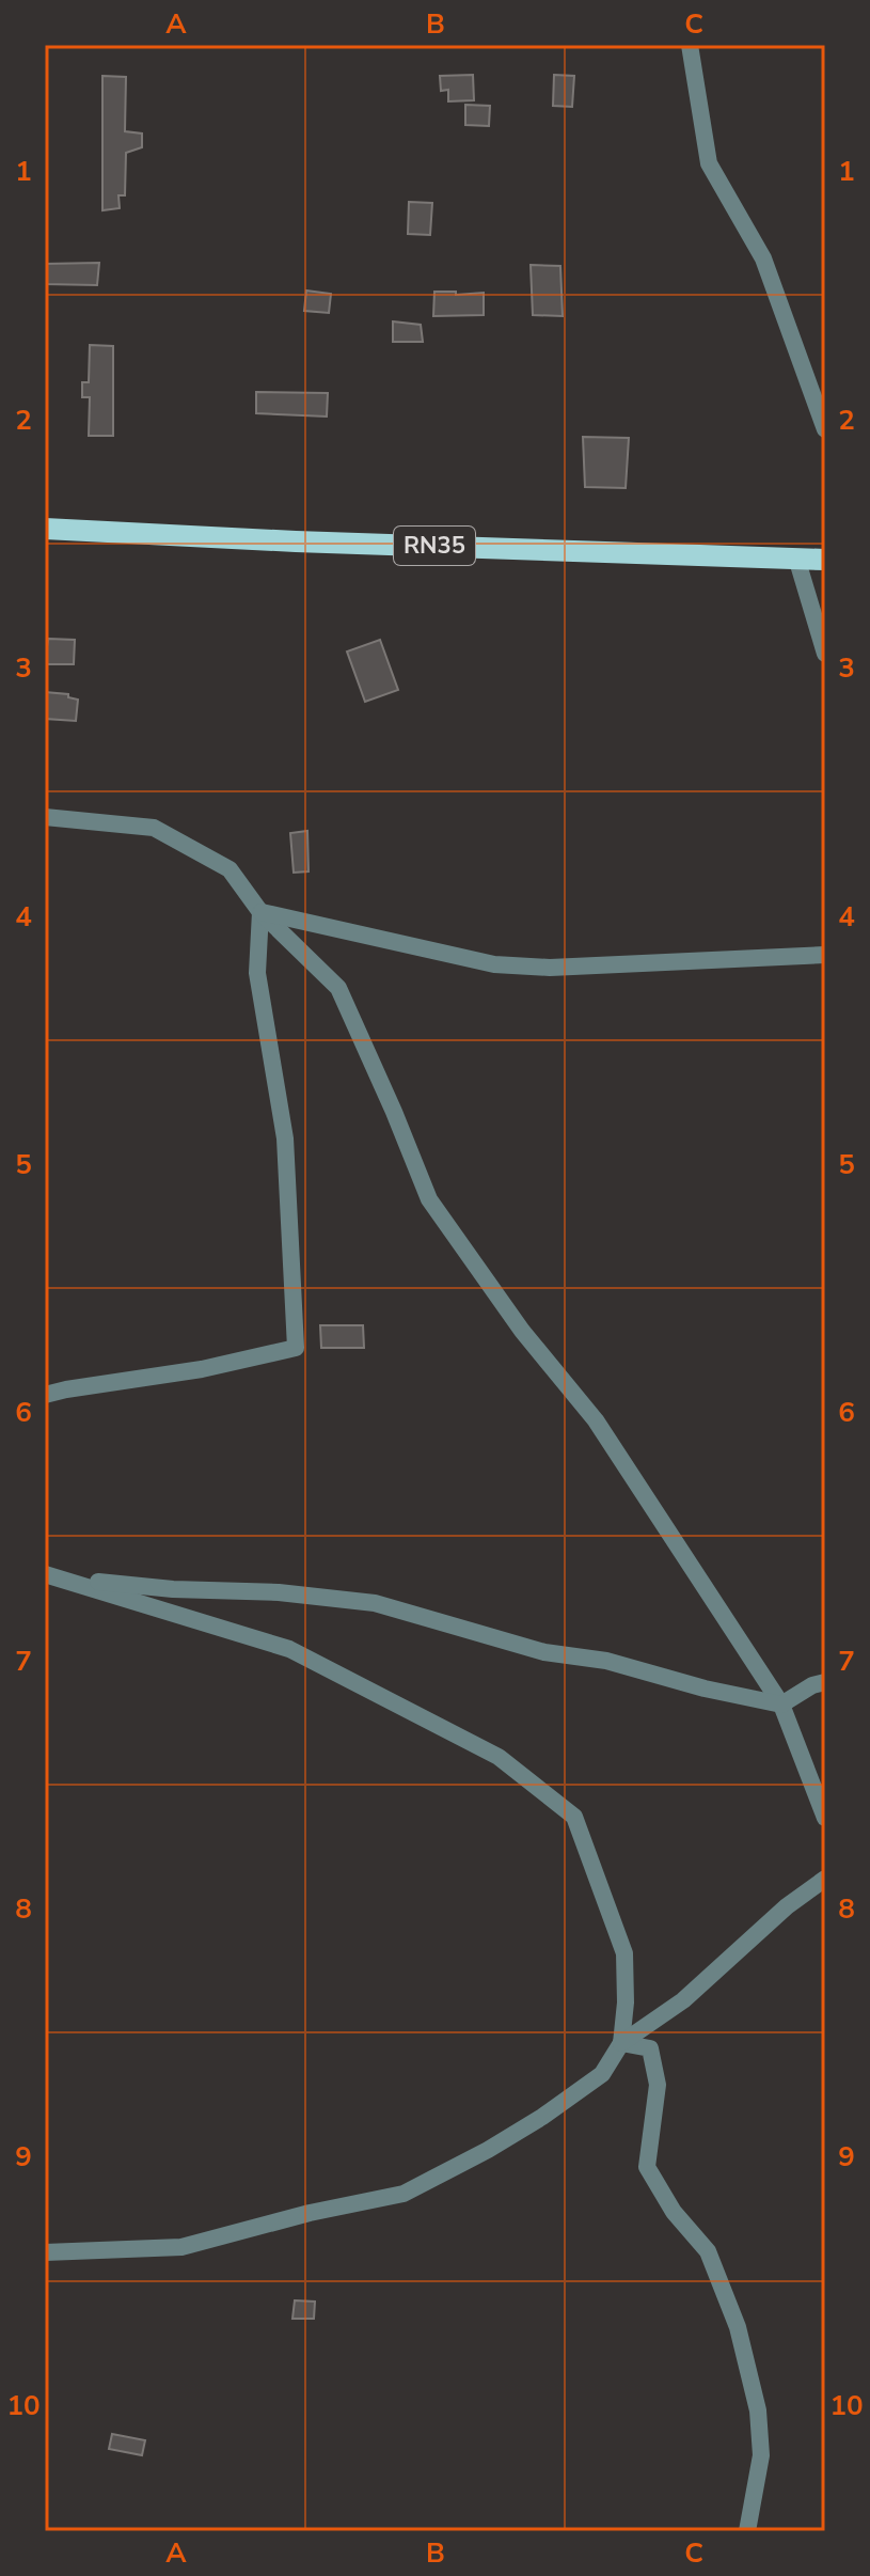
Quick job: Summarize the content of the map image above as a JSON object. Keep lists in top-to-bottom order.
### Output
{
  "streets": {
    "main road": ["RN35"]
  },
  "grid": {
    "columns": ["A", "B", "C"],
    "rows": [
      "1",
      "2",
      "3",
      "4",
      "5",
      "6",
      "7",
      "8",
      "9",
      "10"
    ]
  }
}
